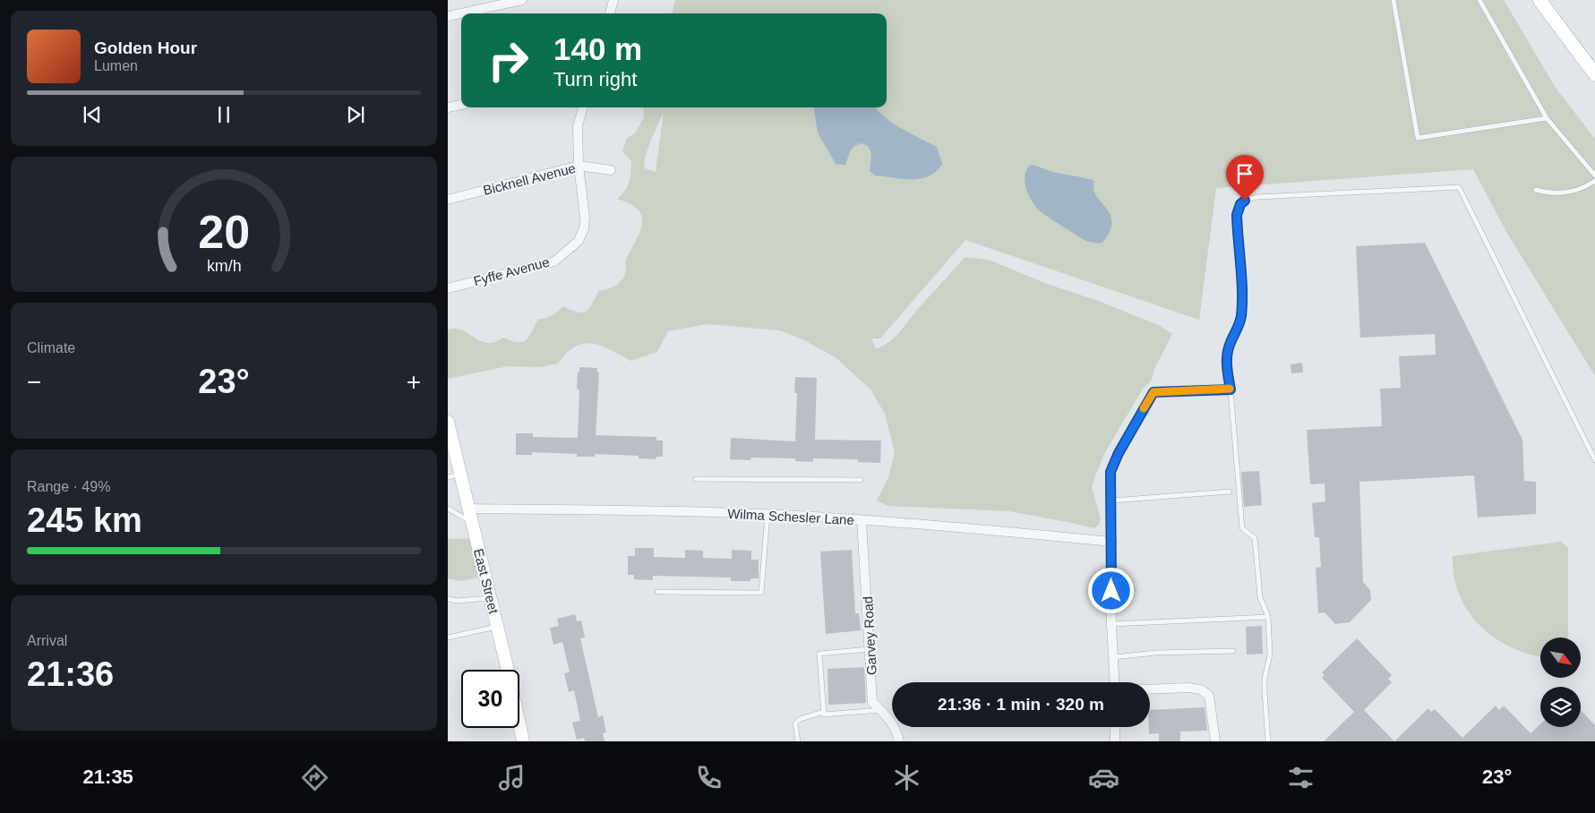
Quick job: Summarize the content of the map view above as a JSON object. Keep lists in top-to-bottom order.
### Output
{
  "streets": {
    "main road": ["East Street"],
    "street": [
      "Bicknell Avenue",
      "Fyffe Avenue",
      "Wilma Schesler Lane",
      "Garvey Road"
    ]
  },
  "crossings": [
    ["Bicknell Avenue", "Fyffe Avenue"],
    ["Wilma Schesler Lane", "East Street"],
    ["Wilma Schesler Lane", "Garvey Road"]
  ],
  "north": "bottom right",
  "page": {
    "turn": ["140 m", "Turn right"],
    "song": ["Golden Hour", "Lumen"],
    "tile": [
      "Climate",
      ["Range · 49%", "245 km"],
      ["Arrival", "21:36"]
    ],
    "heat": ["−", "23°", "+"],
    "limit": "30",
    "trip": "21:36 · 1 min · 320 m",
    "tabs": ["21:35", "23°"],
    "gauge": ["20", "km/h"]
  }
}
